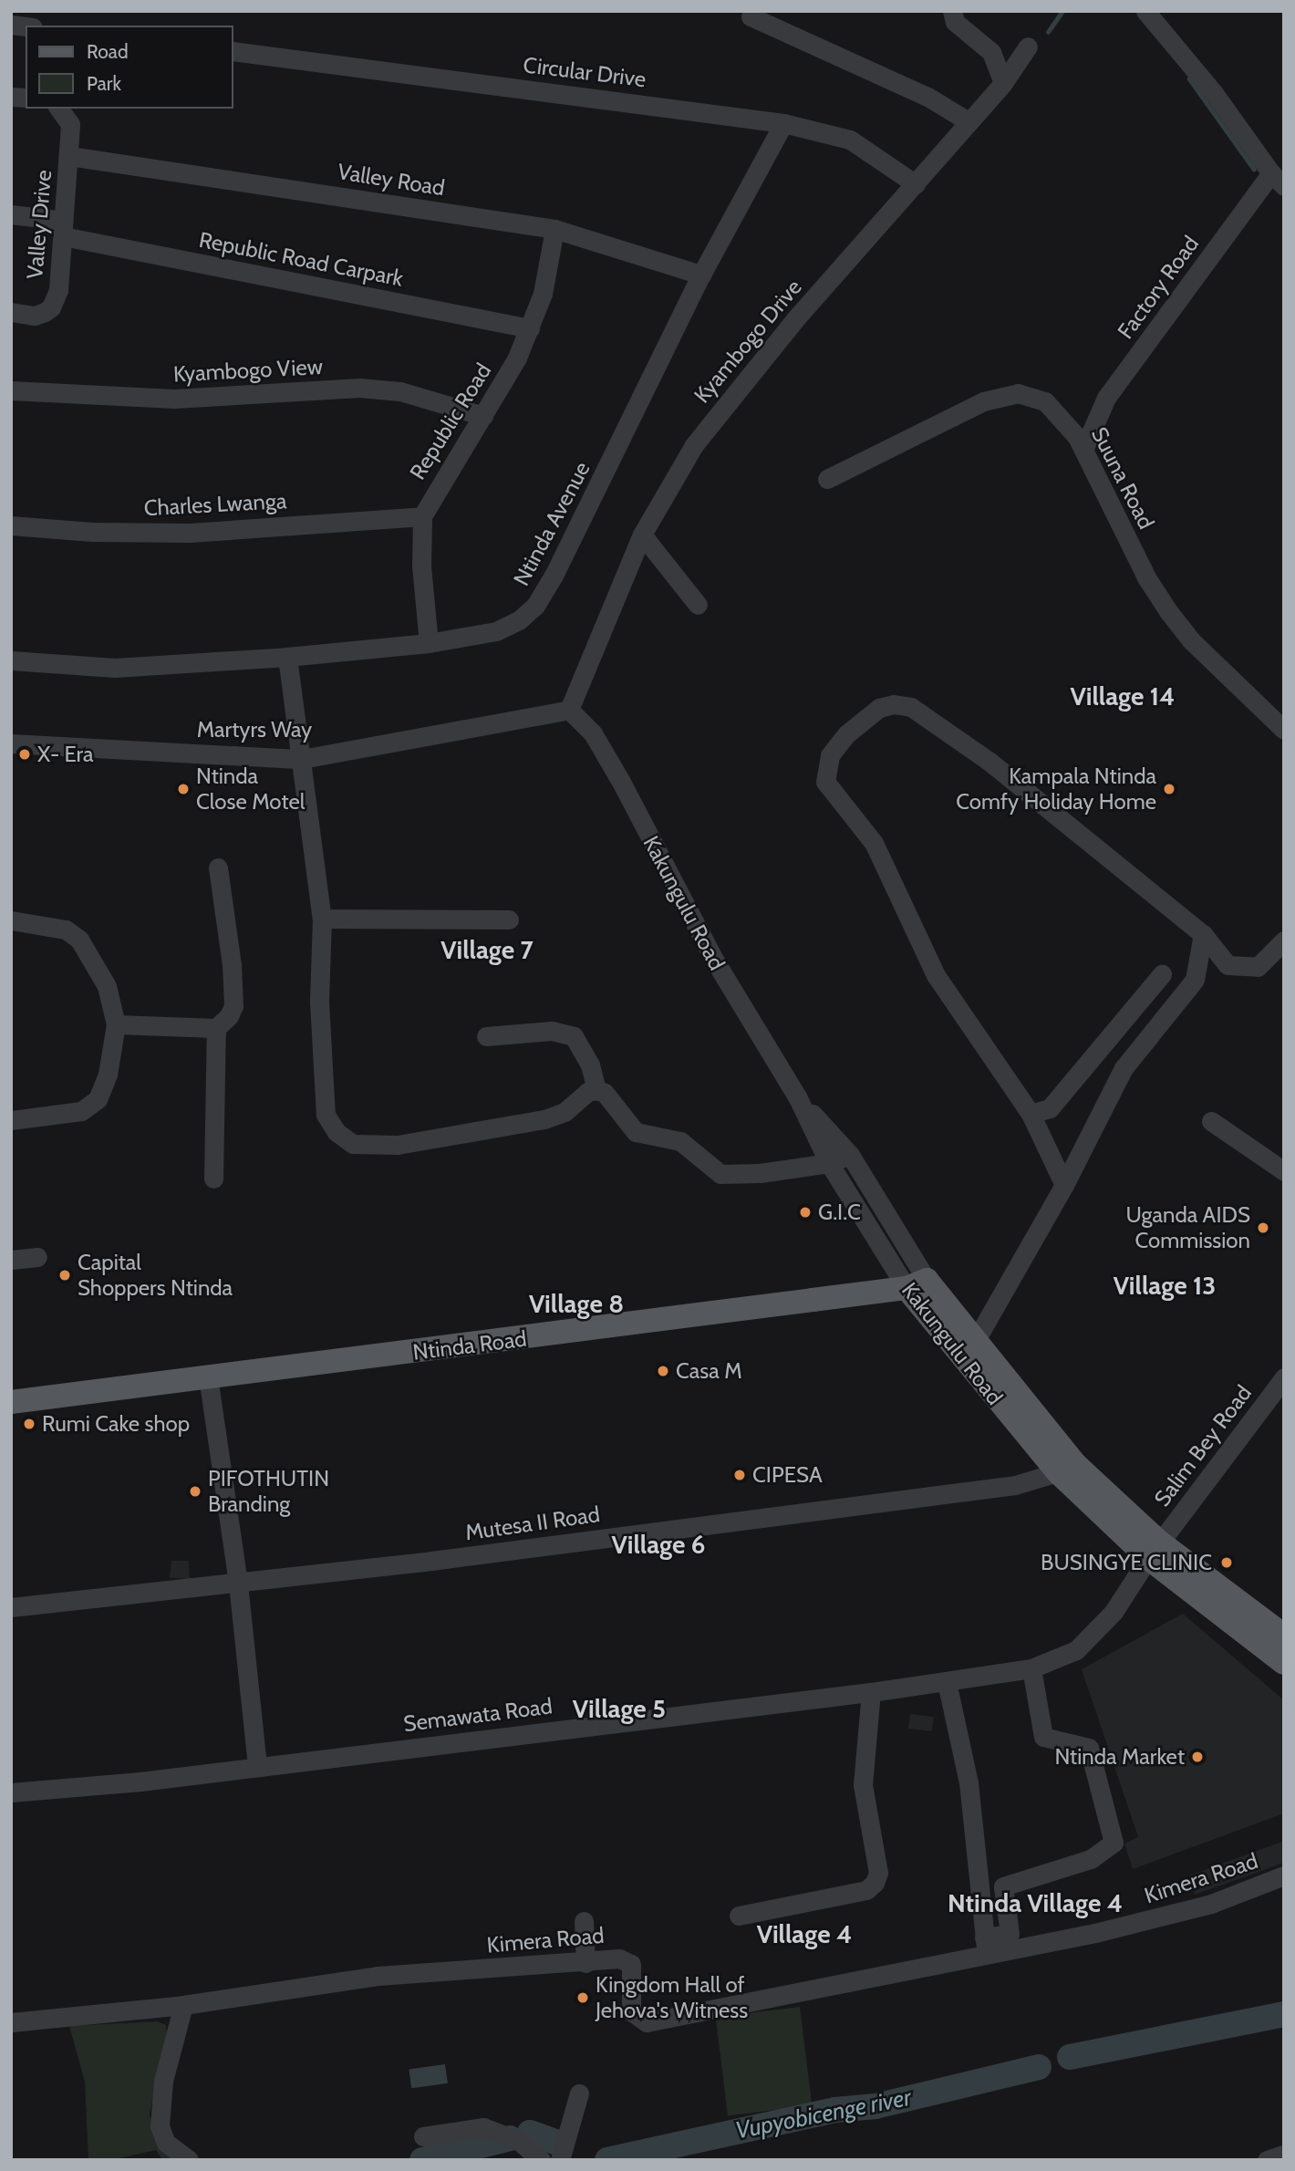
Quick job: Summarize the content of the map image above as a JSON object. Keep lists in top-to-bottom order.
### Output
{
  "streets": {
    "main road": ["Kakungulu Road", "Ntinda Road"],
    "street": [
      "Circular Drive",
      "Valley Road",
      "Valley Drive",
      "Republic Road Carpark",
      "Factory Road",
      "Kyambogo Drive",
      "Kyambogo View",
      "Republic Road",
      "Suuna Road",
      "Charles Lwanga",
      "Ntinda Avenue",
      "Martyrs Way",
      "Salim Bey Road",
      "Mutesa II Road",
      "Semawata Road",
      "Kimera Road"
    ]
  },
  "crossings": [
    ["Circular Drive", "Kyambogo Drive"],
    ["Circular Drive", "Ntinda Avenue"],
    ["Valley Road", "Valley Drive"],
    ["Valley Road", "Republic Road"],
    ["Valley Road", "Ntinda Avenue"],
    ["Valley Drive", "Republic Road Carpark"],
    ["Republic Road Carpark", "Republic Road"],
    ["Factory Road", "Suuna Road"],
    ["Kyambogo Drive", "Martyrs Way"],
    ["Kyambogo Drive", "Kakungulu Road"],
    ["Kyambogo View", "Republic Road"],
    ["Republic Road", "Charles Lwanga"],
    ["Republic Road", "Ntinda Avenue"],
    ["Martyrs Way", "Kakungulu Road"],
    ["Kakungulu Road", "Ntinda Road"],
    ["Kakungulu Road", "Mutesa II Road"],
    ["Salim Bey Road", "Semawata Road"]
  ],
  "districts": [
    "Village 14",
    "Village 7",
    "Village 13",
    "Village 8",
    "Village 6",
    "Village 5",
    "Ntinda Village 4",
    "Village 4"
  ],
  "water": ["Vupyobicenge river"],
  "places": [
    "X- Era",
    "Ntinda Close Motel",
    "Kampala Ntinda Comfy Holiday Home",
    "G.I.C",
    "Uganda AIDS Commission",
    "Capital Shoppers Ntinda",
    "Casa M",
    "Rumi Cake shop",
    "CIPESA",
    "PIFOTHUTIN Branding",
    "BUSINGYE CLINIC",
    "Ntinda Market",
    "Kingdom Hall of Jehova's Witness"
  ],
  "legend": ["Road", "Park"]
}
